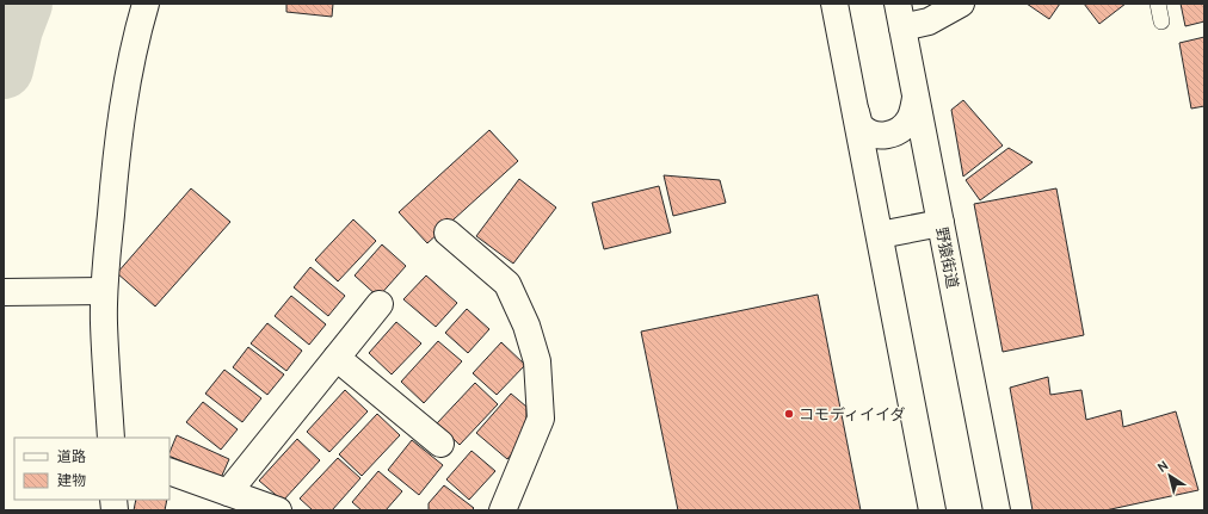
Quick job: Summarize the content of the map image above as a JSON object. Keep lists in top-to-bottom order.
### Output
{
  "streets": {
    "street": ["野猿街道"]
  },
  "places": ["コモディイイダ"],
  "legend": ["道路", "建物"],
  "north": "top left"
}
